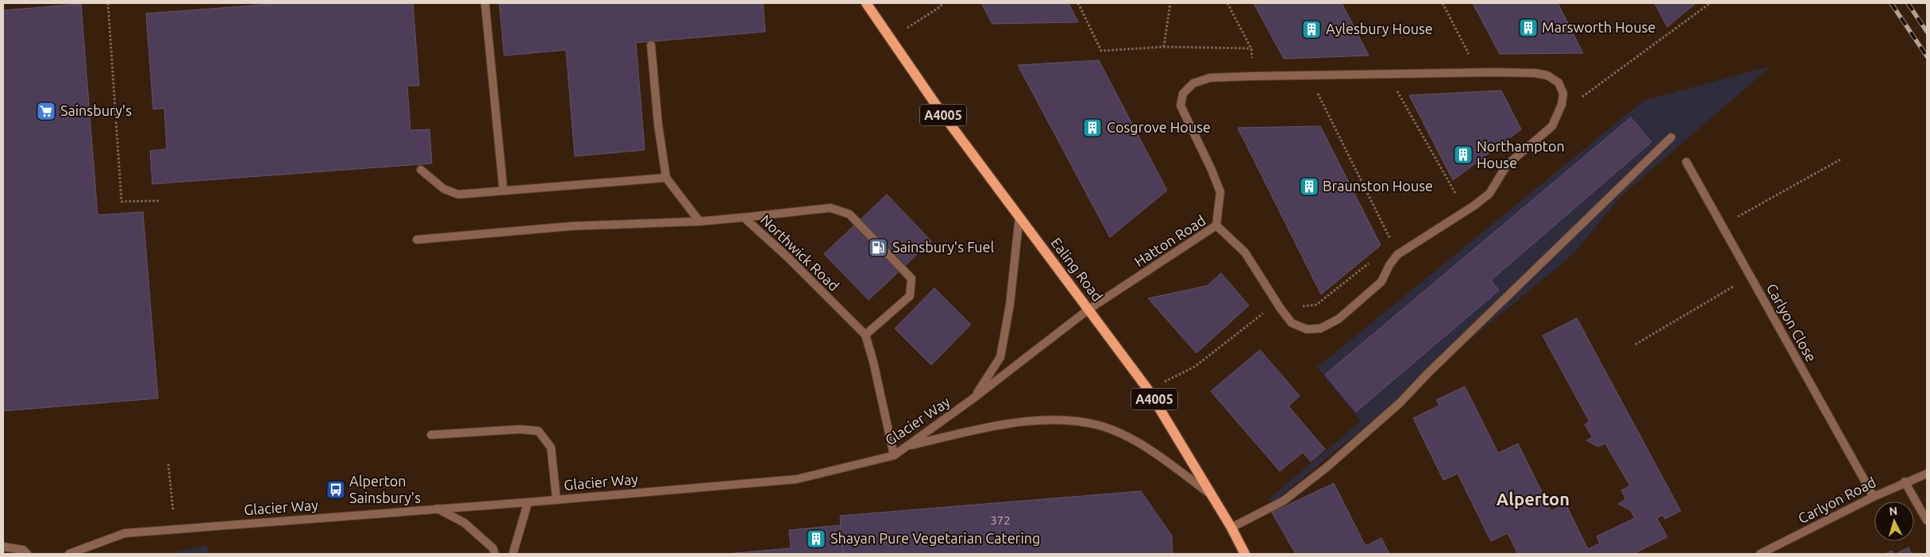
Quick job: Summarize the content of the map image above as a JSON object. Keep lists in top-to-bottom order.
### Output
{
  "streets": {
    "main road": ["A4005", "Ealing Road"],
    "street": [
      "Hatton Road",
      "Northwick Road",
      "Carlyon Close",
      "Glacier Way",
      "Carlyon Road"
    ]
  },
  "crossings": [
    ["Hatton Road", "Ealing Road"],
    ["Hatton Road", "Glacier Way"],
    ["Northwick Road", "Glacier Way"],
    ["Ealing Road", "Glacier Way"],
    ["Carlyon Close", "Carlyon Road"]
  ],
  "districts": ["Alperton"],
  "places": {
    "building": [
      "Marsworth House",
      "Aylesbury House",
      "Cosgrove House",
      "Northampton House",
      "Braunston House",
      "Shayan Pure Vegetarian Catering"
    ],
    "supermarket": ["Sainsbury's"],
    "fuel station": ["Sainsbury's Fuel"],
    "bus stop": ["Alperton Sainsbury's"]
  },
  "house_numbers": ["372"],
  "north": "top"
}
